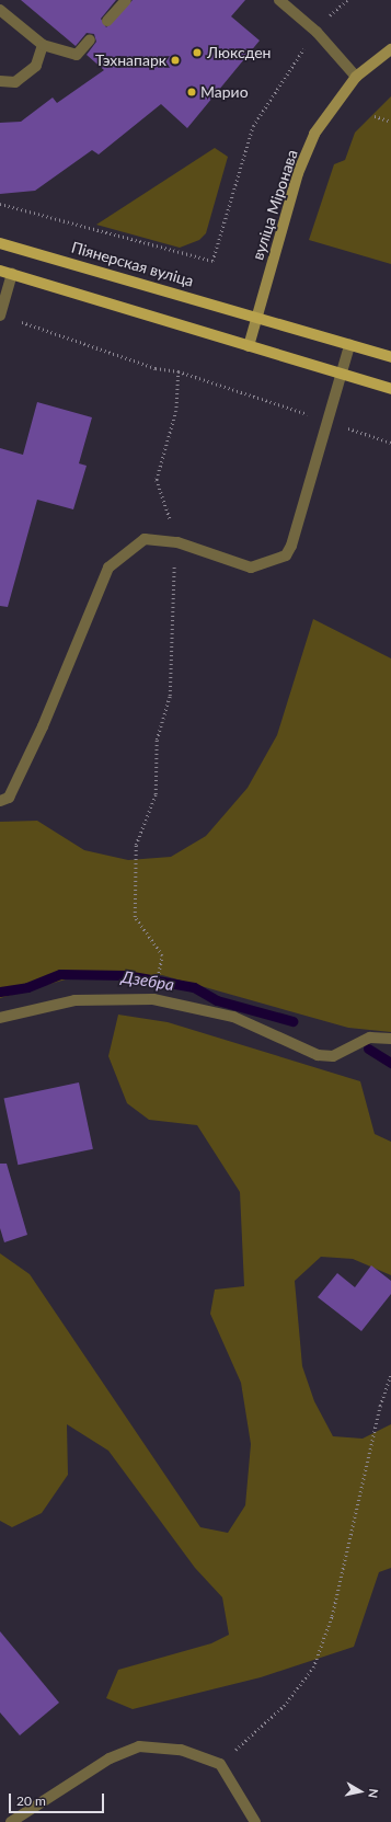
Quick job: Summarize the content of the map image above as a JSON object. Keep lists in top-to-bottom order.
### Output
{
  "streets": {
    "main road": ["Піянерская вуліца"],
    "street": ["вуліца Міронава"]
  },
  "crossings": [
    ["вуліца Міронава", "Піянерская вуліца"]
  ],
  "water": ["Дзебра"],
  "places": ["Люксден", "Тэхнапарк", "Марио"],
  "scale_bar": "20 m",
  "north": "right"
}
